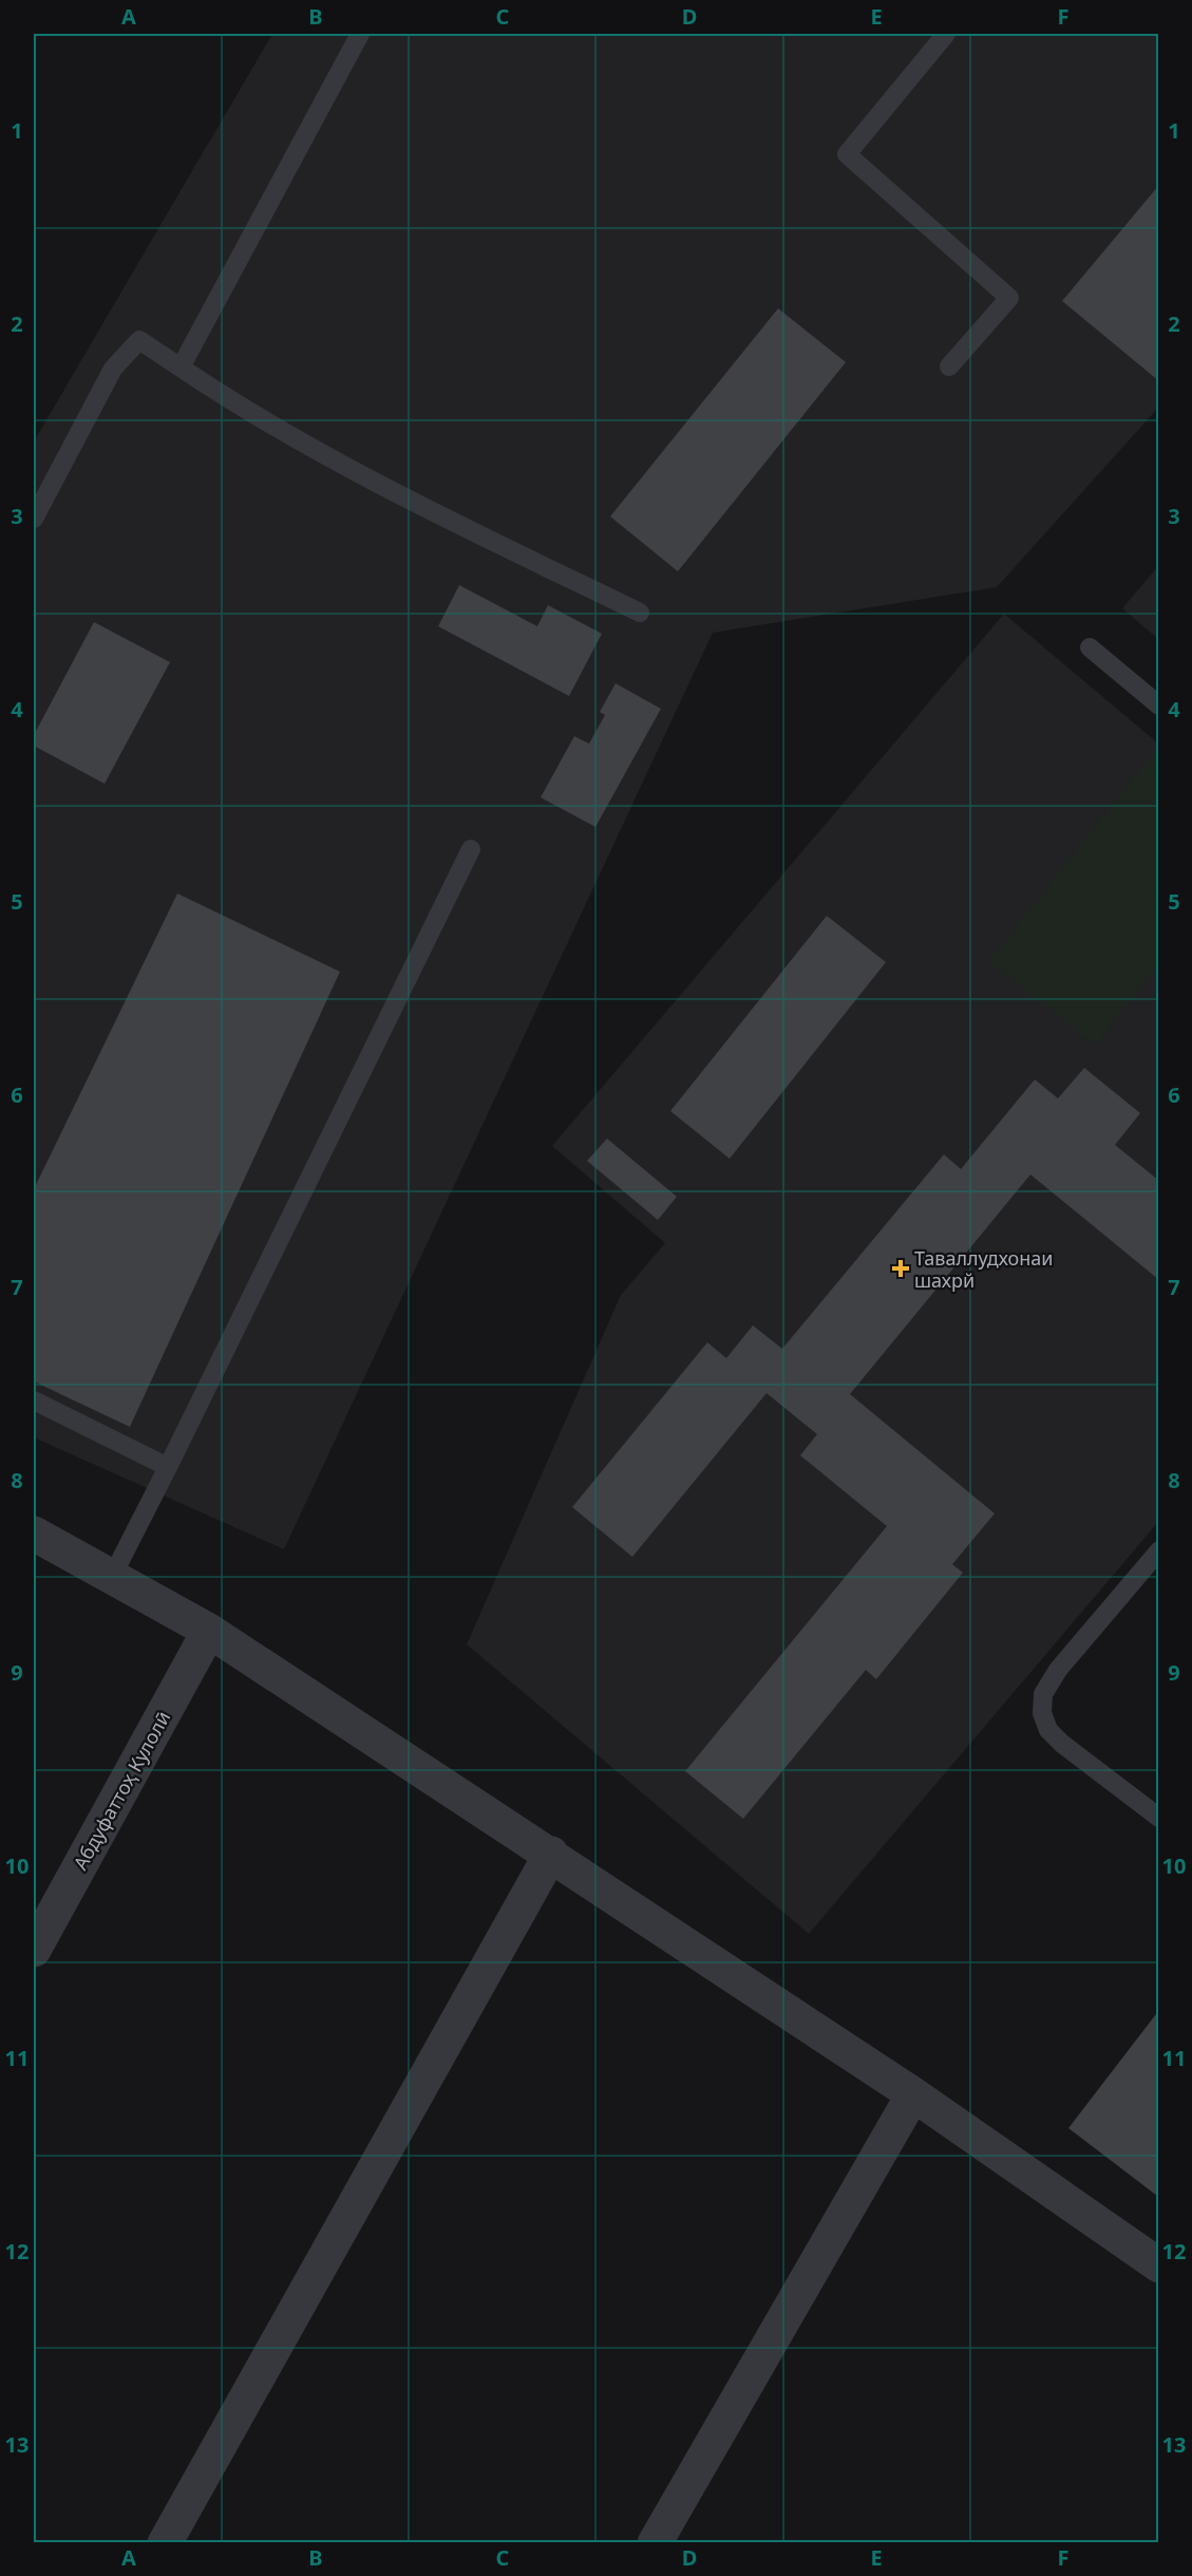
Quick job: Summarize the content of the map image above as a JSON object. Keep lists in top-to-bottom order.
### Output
{
  "streets": {
    "street": ["Абдуфаттоҳ Кулолӣ"]
  },
  "places": {
    "health": ["Таваллудхонаи шахрй"]
  },
  "grid": {
    "columns": [
      "A",
      "B",
      "C",
      "D",
      "E",
      "F"
    ],
    "rows": [
      "1",
      "2",
      "3",
      "4",
      "5",
      "6",
      "7",
      "8",
      "9",
      "10",
      "11",
      "12",
      "13"
    ]
  }
}
